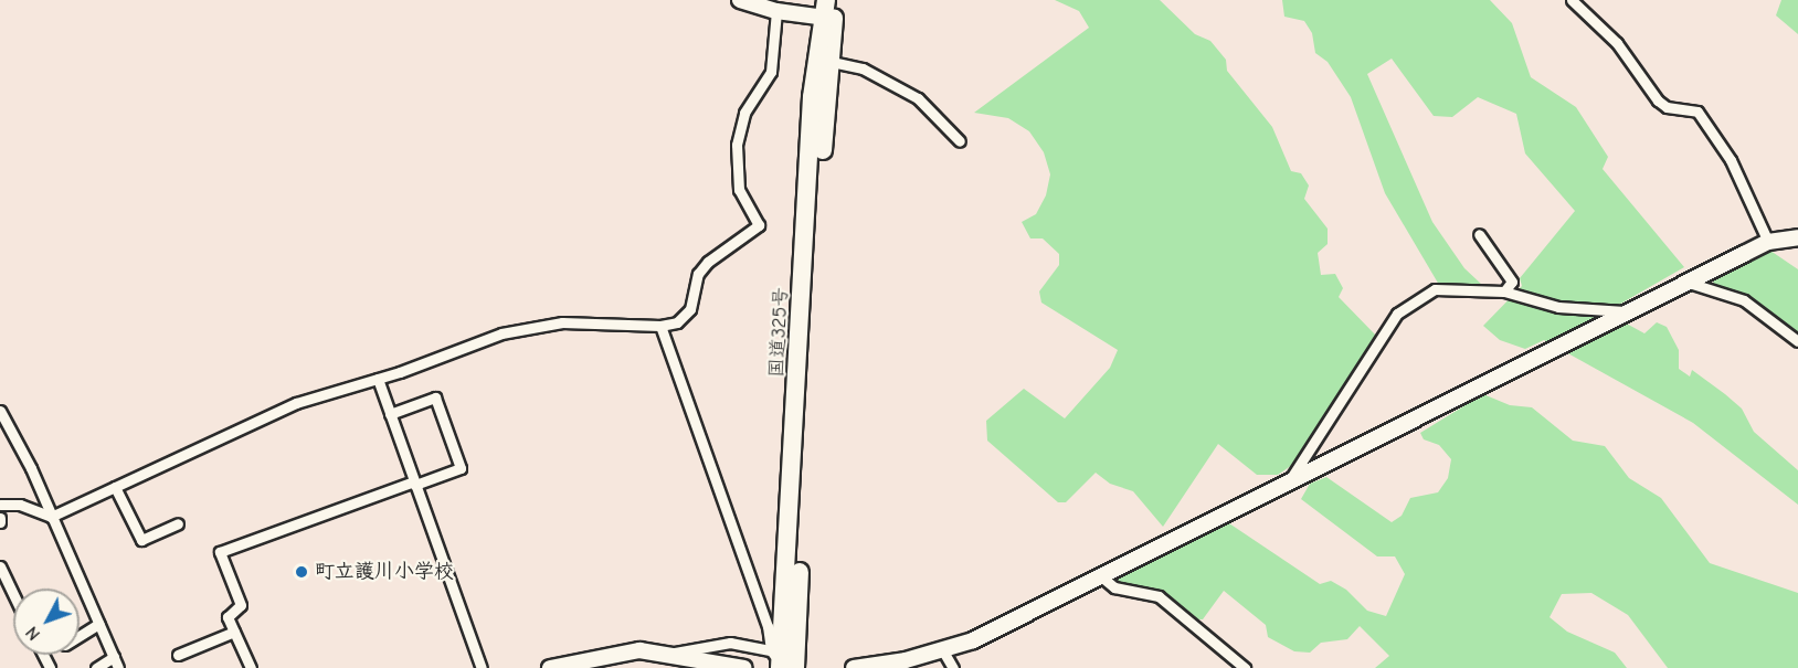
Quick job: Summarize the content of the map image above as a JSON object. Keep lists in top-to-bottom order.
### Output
{
  "streets": {
    "highway": ["国道325号"]
  },
  "places": ["町立護川小学校"],
  "north": "bottom left"
}
